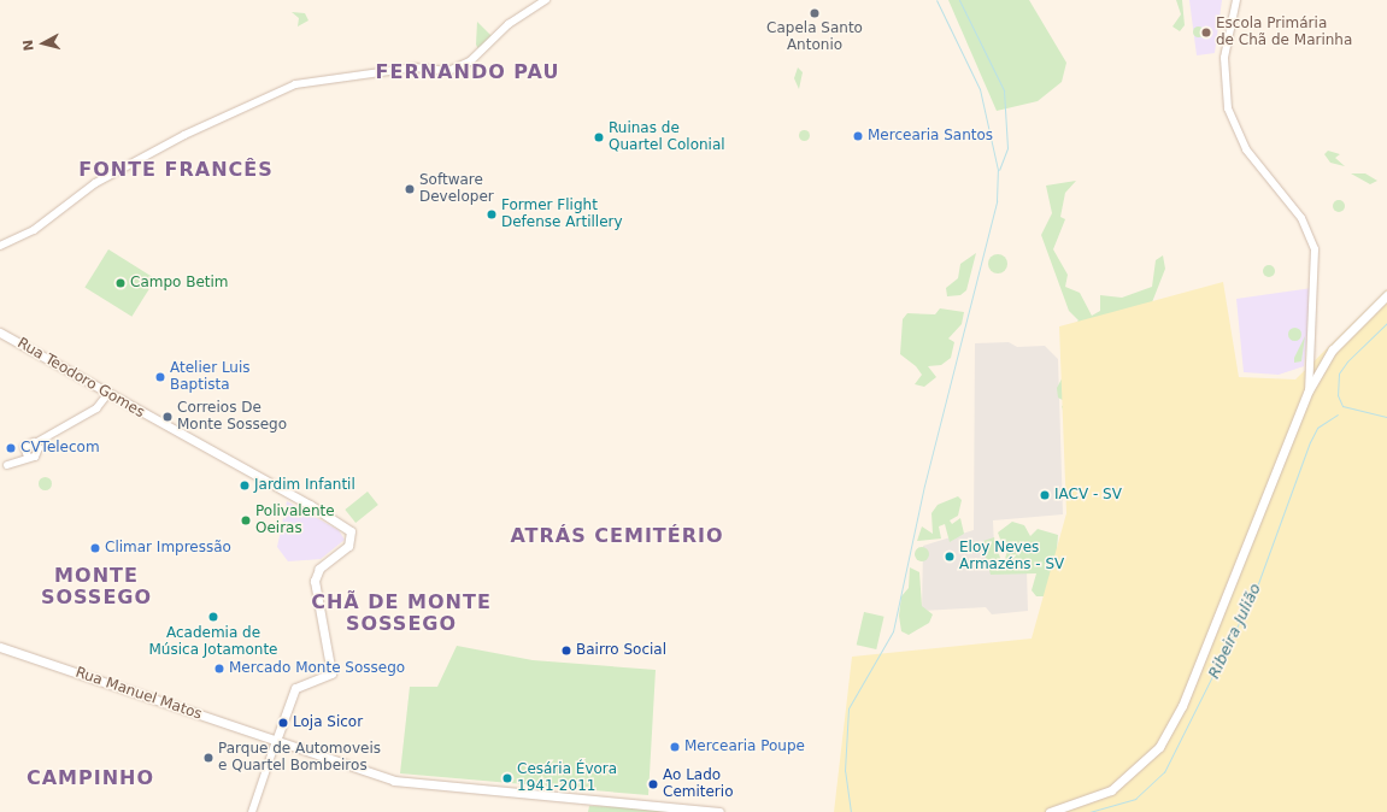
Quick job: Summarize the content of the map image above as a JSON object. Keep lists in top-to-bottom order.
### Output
{
  "streets": {
    "main road": ["Rua Teodoro Gomes", "Rua Manuel Matos"]
  },
  "crossings": [
    ["Rua Teodoro Gomes", "Rua Manuel Matos"]
  ],
  "districts": [
    "FERNANDO PAU",
    "FONTE FRANCÊS",
    "ATRÁS CEMITÉRIO",
    "MONTE SOSSEGO",
    "CHÃ DE MONTE SOSSEGO",
    "CAMPINHO"
  ],
  "water": ["Ribeira Julião"],
  "places": [
    "Capela Santo Antonio",
    "Escola Primária de Chã de Marinha",
    "Mercearia Santos",
    "Ruinas de Quartel Colonial",
    "Software Developer",
    "Former Flight Defense Artillery",
    "Campo Betim",
    "Atelier Luis Baptista",
    "Correios De Monte Sossego",
    "CVTelecom",
    "Jardim Infantil",
    "IACV - SV",
    "Polivalente Oeiras",
    "Climar Impressão",
    "Eloy Neves Armazéns - SV",
    "Academia de Música Jotamonte",
    "Bairro Social",
    "Mercado Monte Sossego",
    "Loja Sicor",
    "Mercearia Poupe",
    "Parque de Automoveis e Quartel Bombeiros",
    "Cesária Évora 1941-2011",
    "Ao Lado Cemiterio"
  ],
  "north": "left"
}
